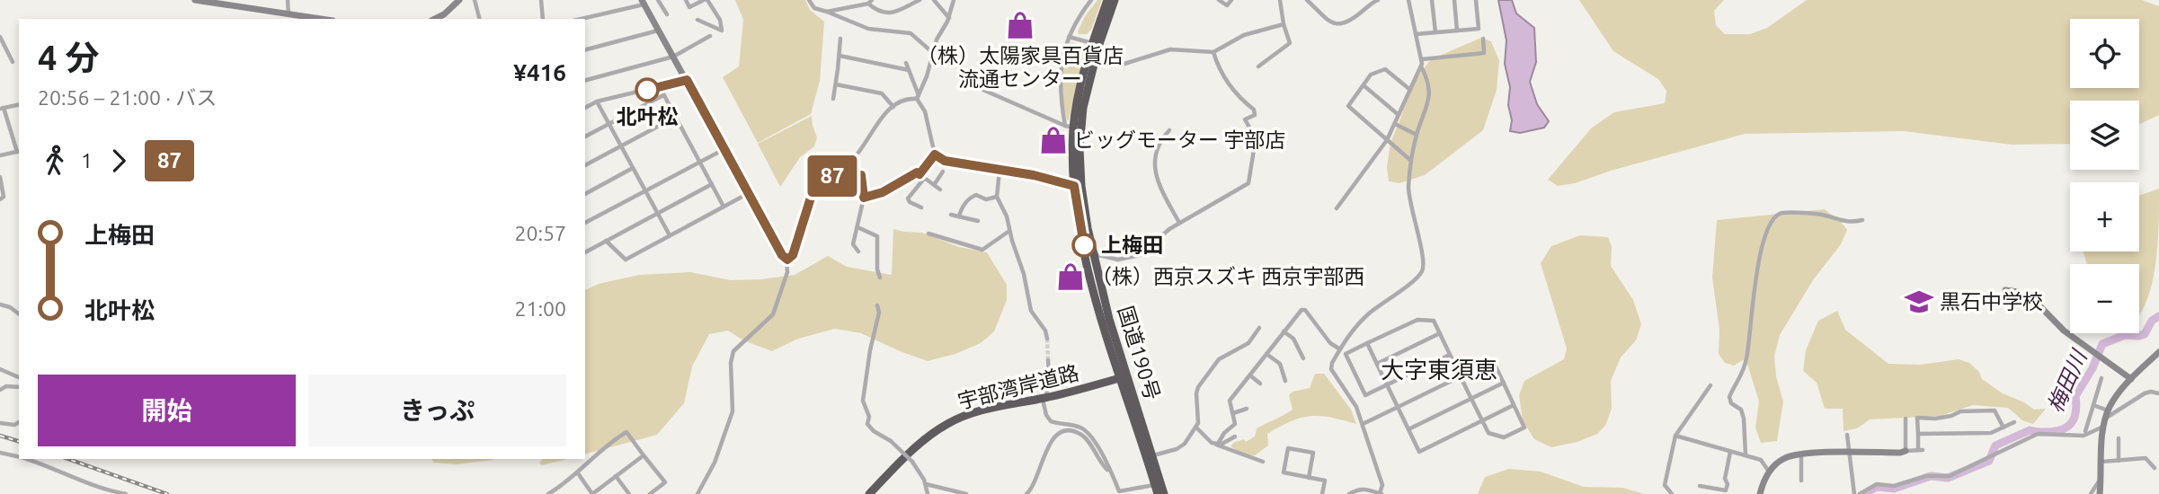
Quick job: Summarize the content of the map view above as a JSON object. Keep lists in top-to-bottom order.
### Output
{
  "streets": {
    "highway": ["国道190号", "宇部湾岸道路"]
  },
  "crossings": [
    ["国道190号", "宇部湾岸道路"]
  ],
  "districts": ["大字東須恵"],
  "water": ["梅田川"],
  "places": {
    "shop": ["（株）太陽家具百貨店 流通センター", "ビッグモーター 宇部店", "（株）西京スズキ 西京宇部西"],
    "other": ["北叶松", "上梅田"],
    "school or university": ["黒石中学校"]
  },
  "lines": ["bus line 87"],
  "page": {
    "on_map": "87",
    "map_buttons": ["+", "−"],
    "heading": ["4 分", "20:56 – 21:00 · バス", "¥416"],
    "legs": ["1", "87"],
    "list": [
      {
        "name": "上梅田",
        "value": "20:57"
      },
      {
        "name": "北叶松",
        "value": "21:00"
      }
    ],
    "buttons": ["開始", "きっぷ"]
  }
}
